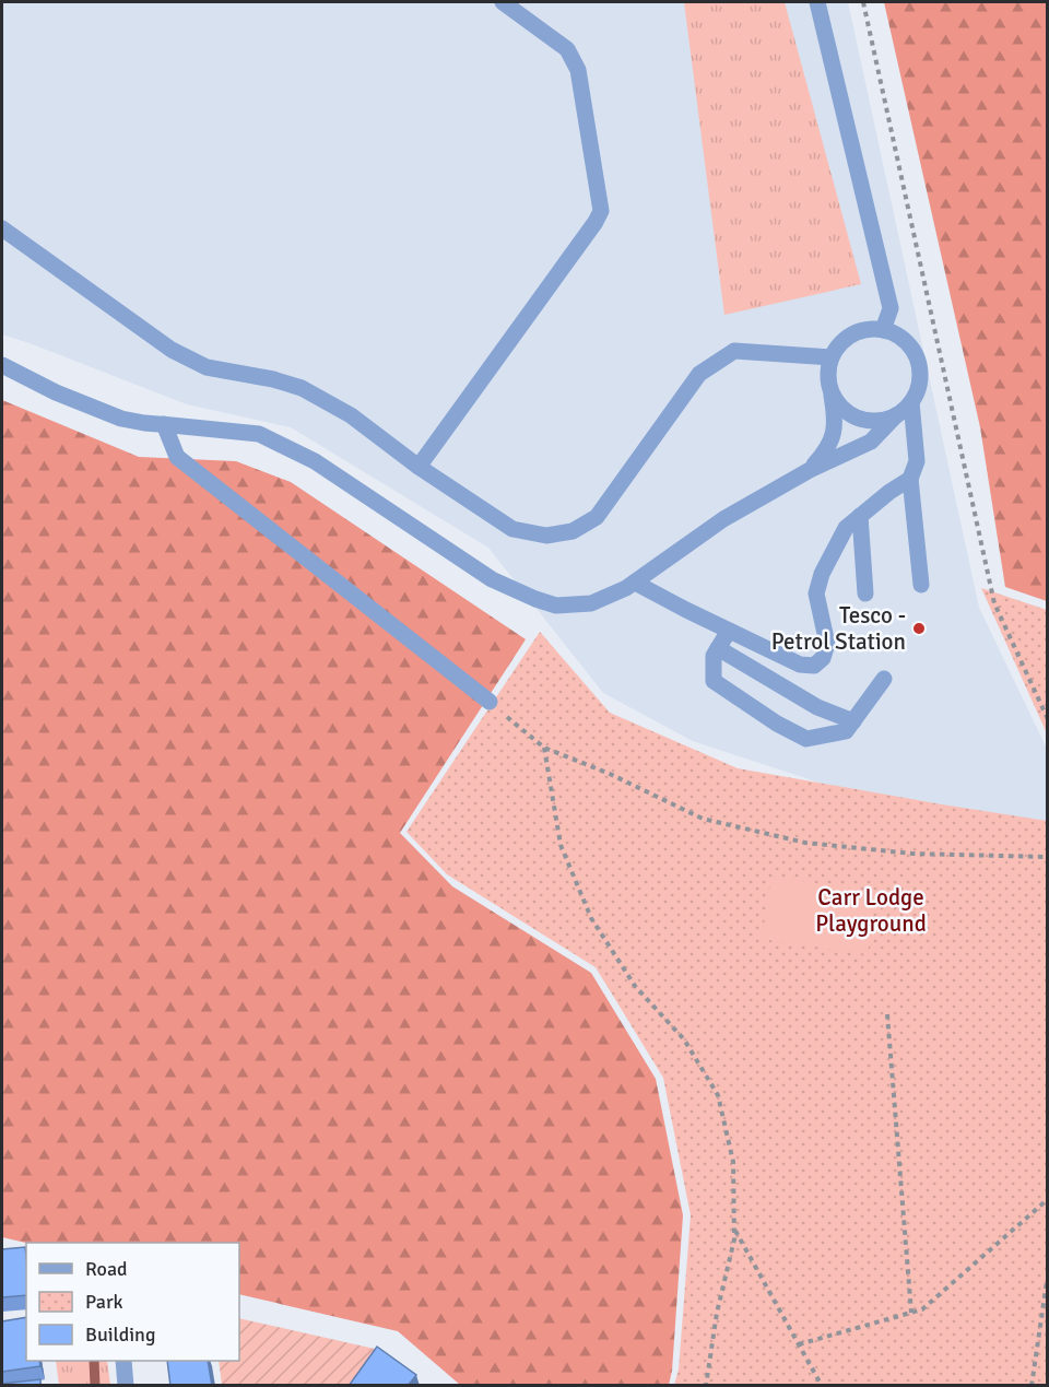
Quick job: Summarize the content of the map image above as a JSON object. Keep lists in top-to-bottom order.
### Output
{
  "parks": ["Carr Lodge Playground"],
  "places": ["Tesco - Petrol Station"],
  "legend": ["Road", "Park", "Building"]
}
